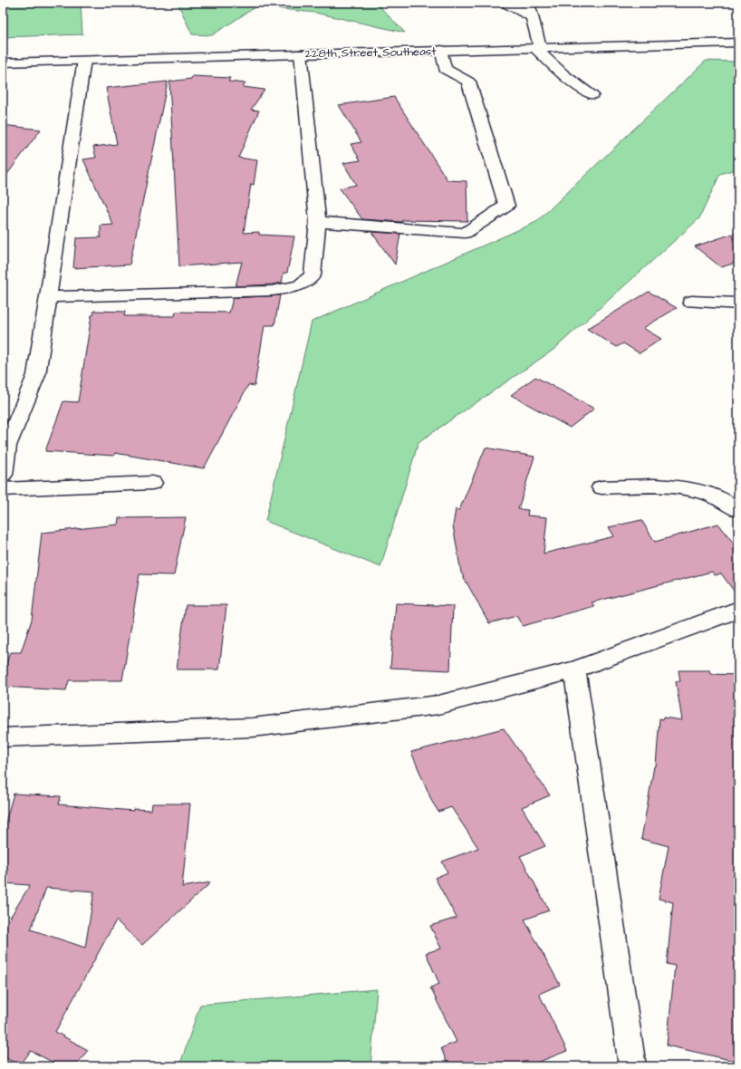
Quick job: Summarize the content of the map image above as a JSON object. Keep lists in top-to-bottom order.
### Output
{
  "streets": {
    "street": ["228th Street Southeast"]
  }
}
